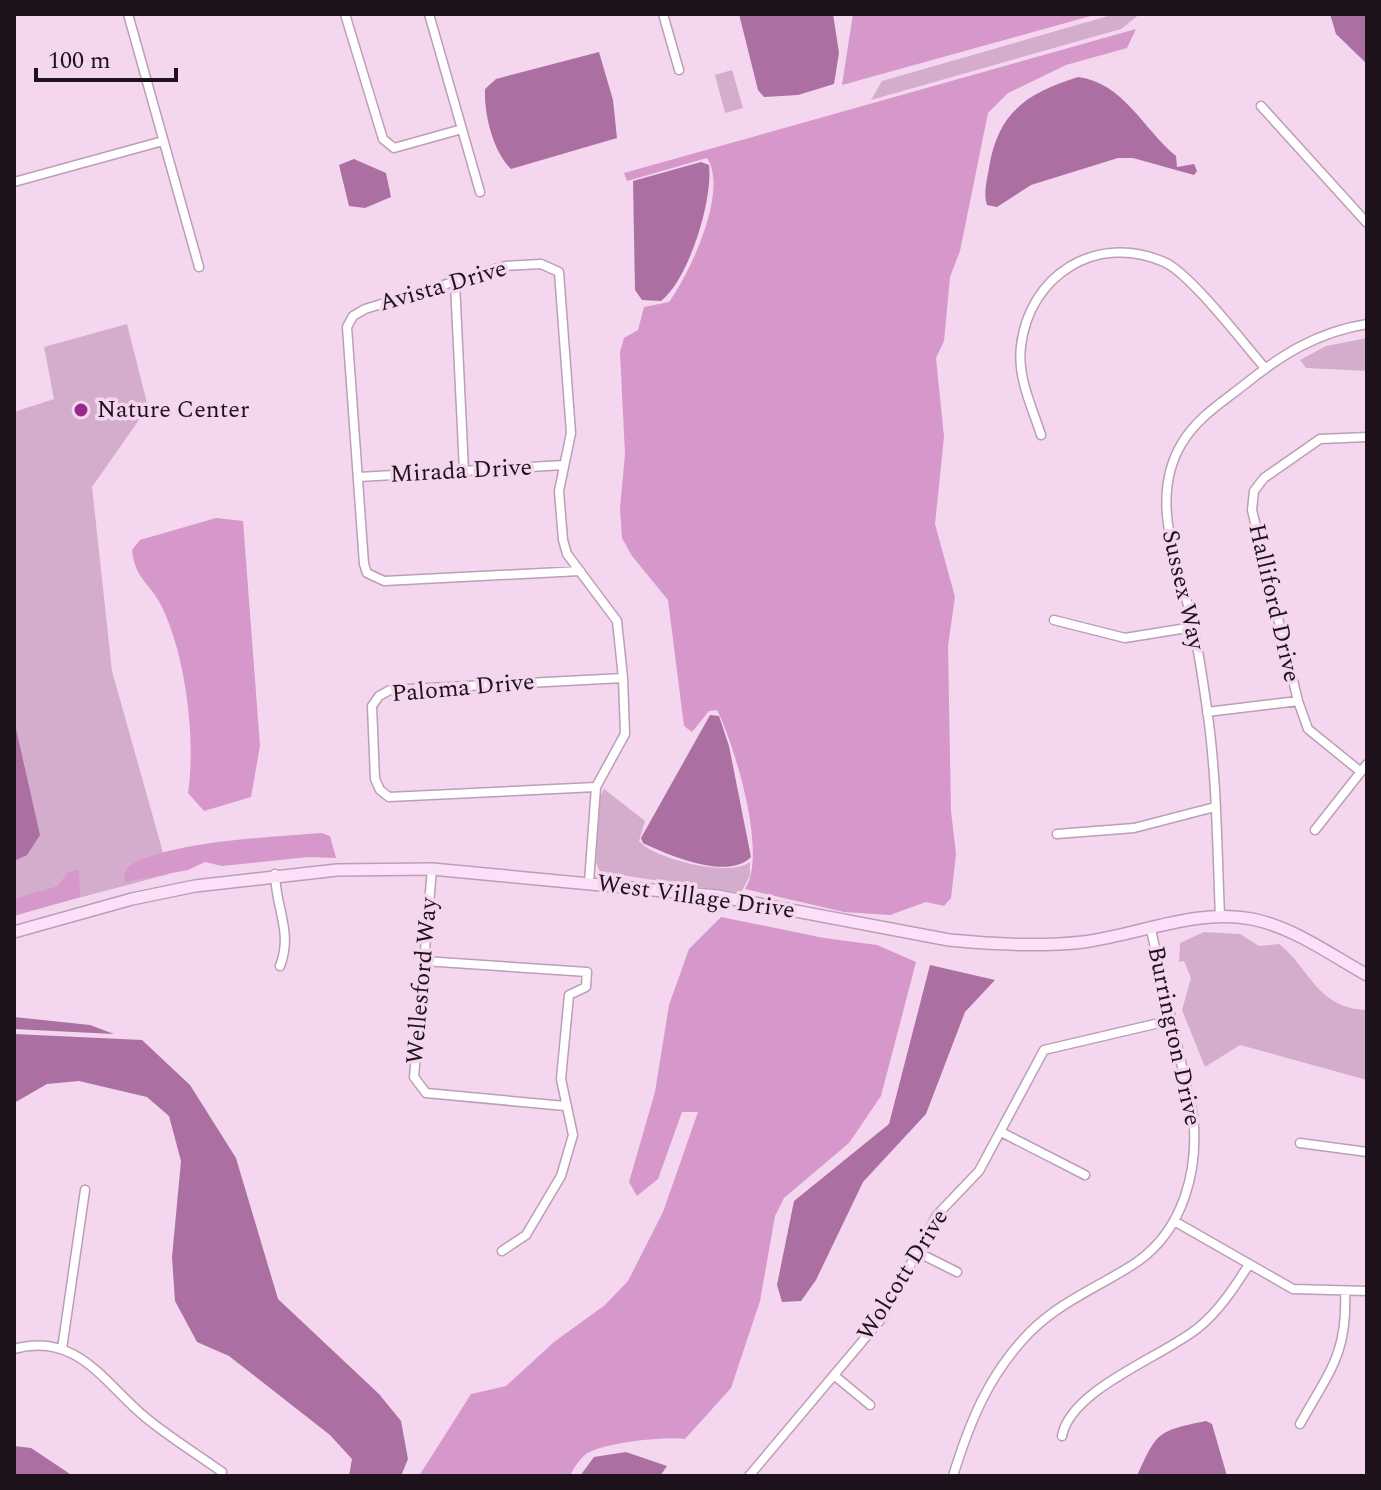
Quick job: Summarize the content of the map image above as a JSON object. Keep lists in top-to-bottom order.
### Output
{
  "streets": {
    "street": [
      "Avista Drive",
      "Mirada Drive",
      "Sussex Way",
      "Halliford Drive",
      "Paloma Drive",
      "West Village Drive",
      "Wellesford Way",
      "Burrington Drive",
      "Wolcott Drive"
    ]
  },
  "crossings": [
    ["Avista Drive", "Mirada Drive"],
    ["Avista Drive", "Paloma Drive"],
    ["Avista Drive", "West Village Drive"],
    ["Sussex Way", "West Village Drive"],
    ["West Village Drive", "Wellesford Way"],
    ["West Village Drive", "Burrington Drive"],
    ["Burrington Drive", "Wolcott Drive"]
  ],
  "places": ["Nature Center"],
  "scale_bar": "100 m"
}
